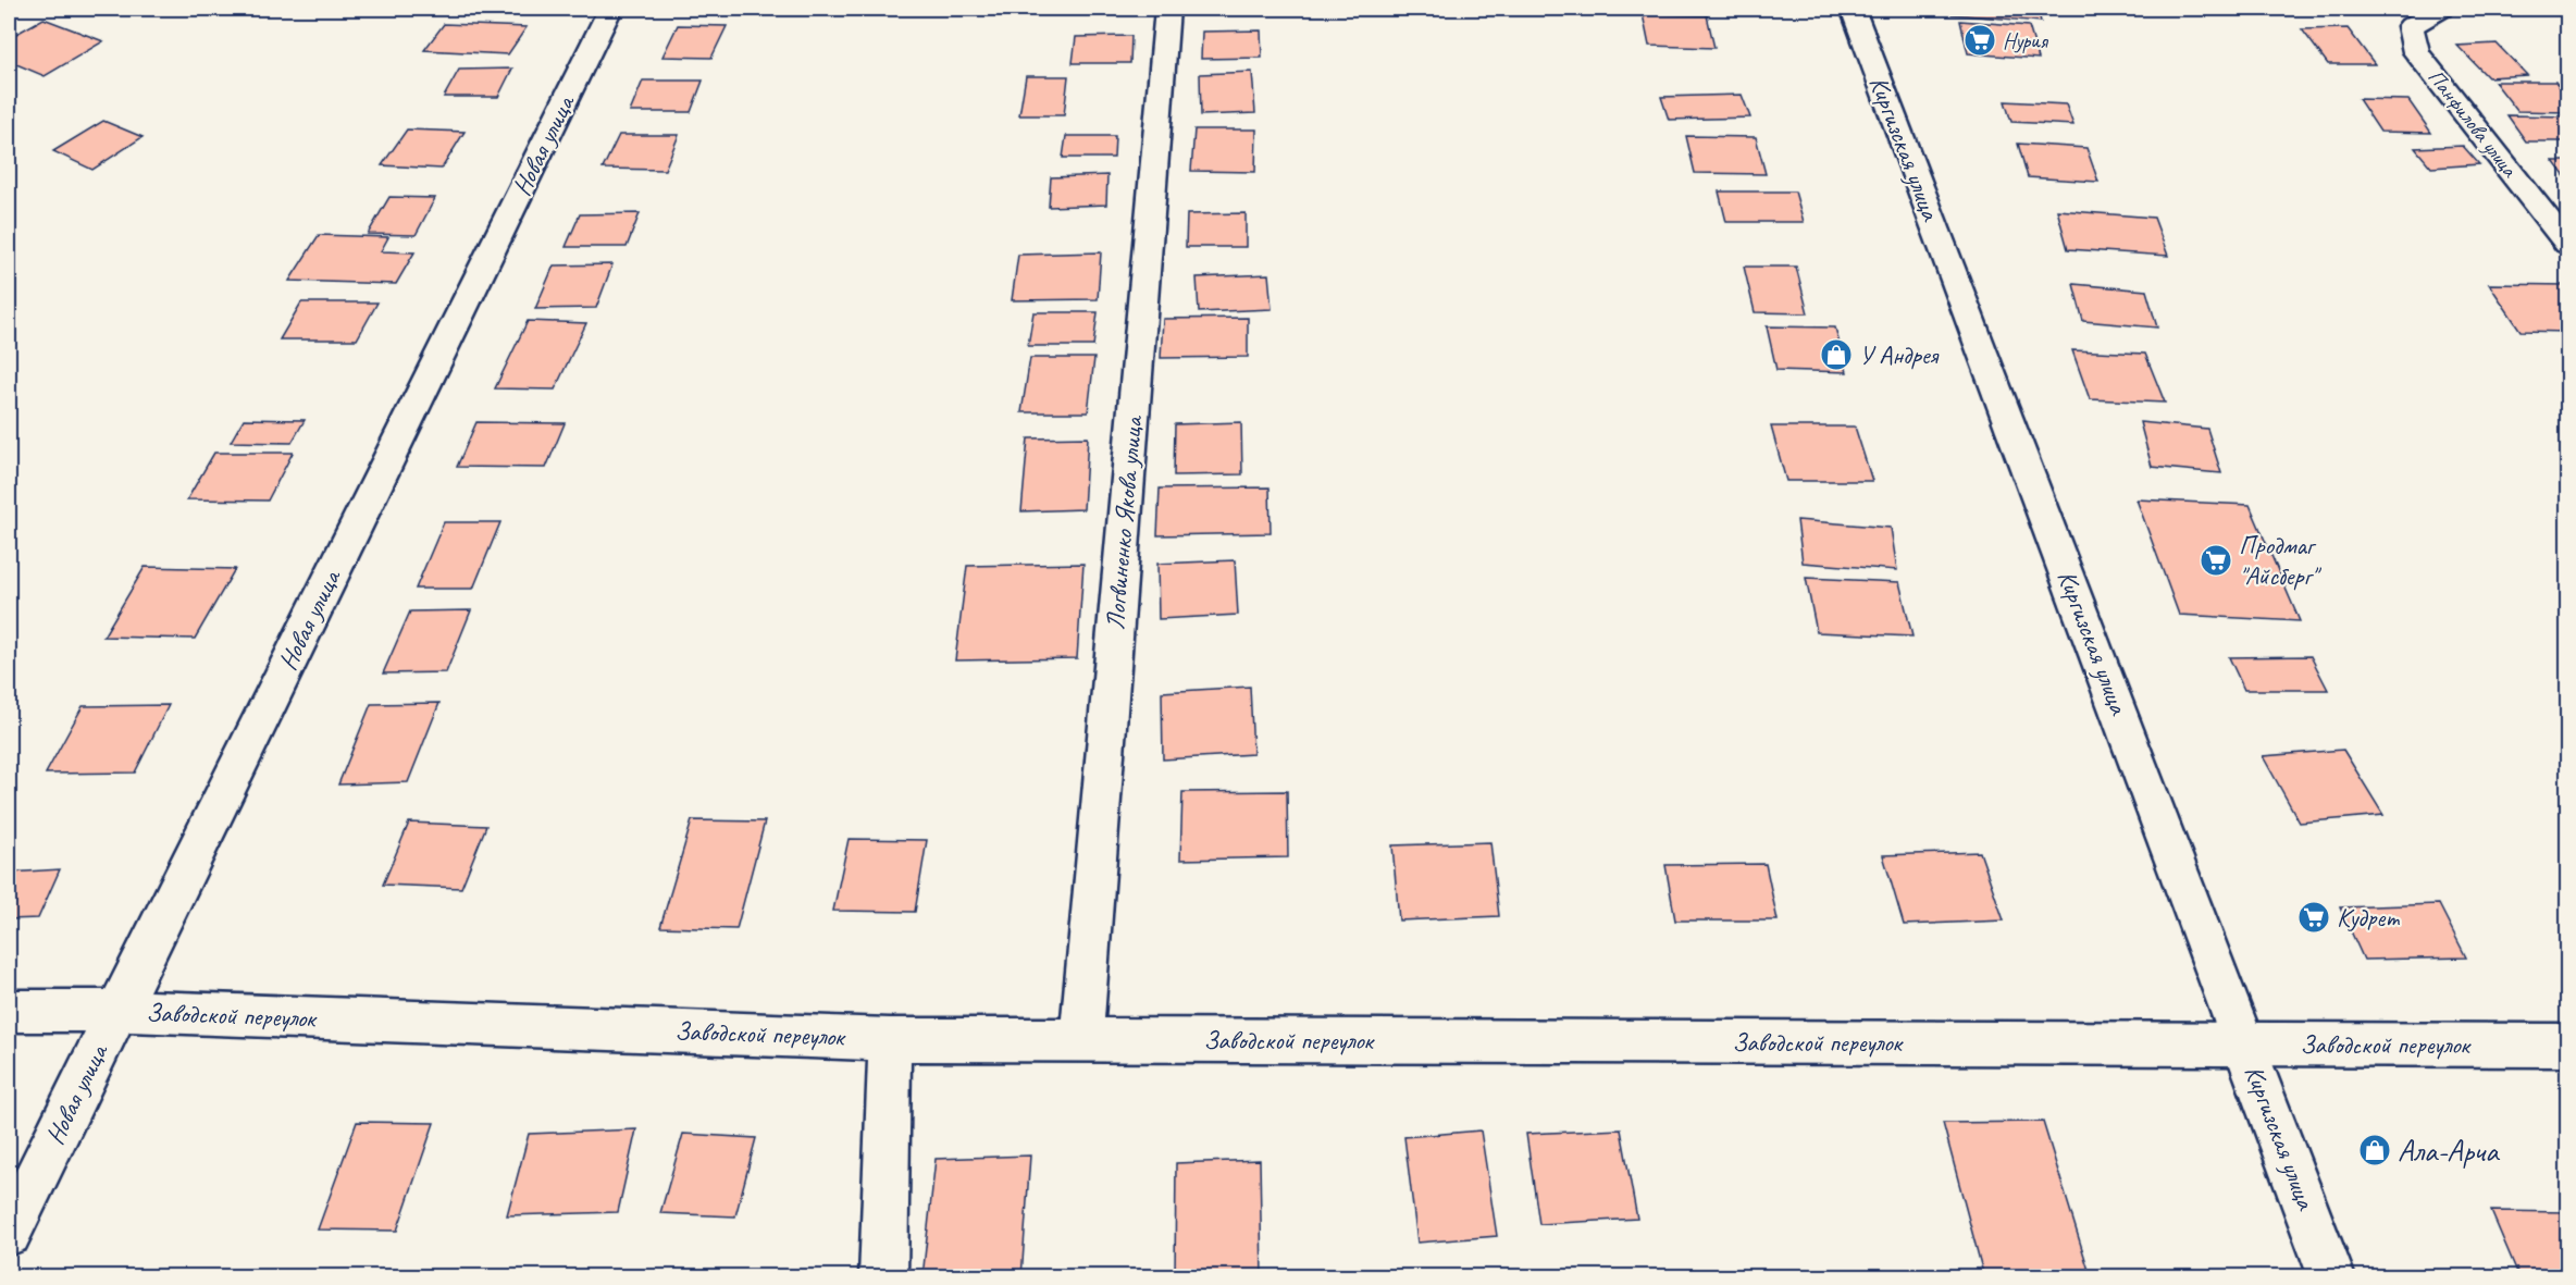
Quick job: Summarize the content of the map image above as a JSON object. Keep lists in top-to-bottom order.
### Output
{
  "streets": {
    "street": [
      "Панфилова улица",
      "Новая улица",
      "Киргизская улица",
      "Логвиненко Якова улица",
      "Заводской переулок"
    ]
  },
  "crossings": [
    ["Новая улица", "Заводской переулок"],
    ["Киргизская улица", "Заводской переулок"],
    ["Логвиненко Якова улица", "Заводской переулок"]
  ],
  "places": {
    "supermarket": ["Нурия", "Продмаг \"Айсберг\"", "Кудрет"],
    "shop": ["У Андрея", "Ала-Арча"]
  }
}
